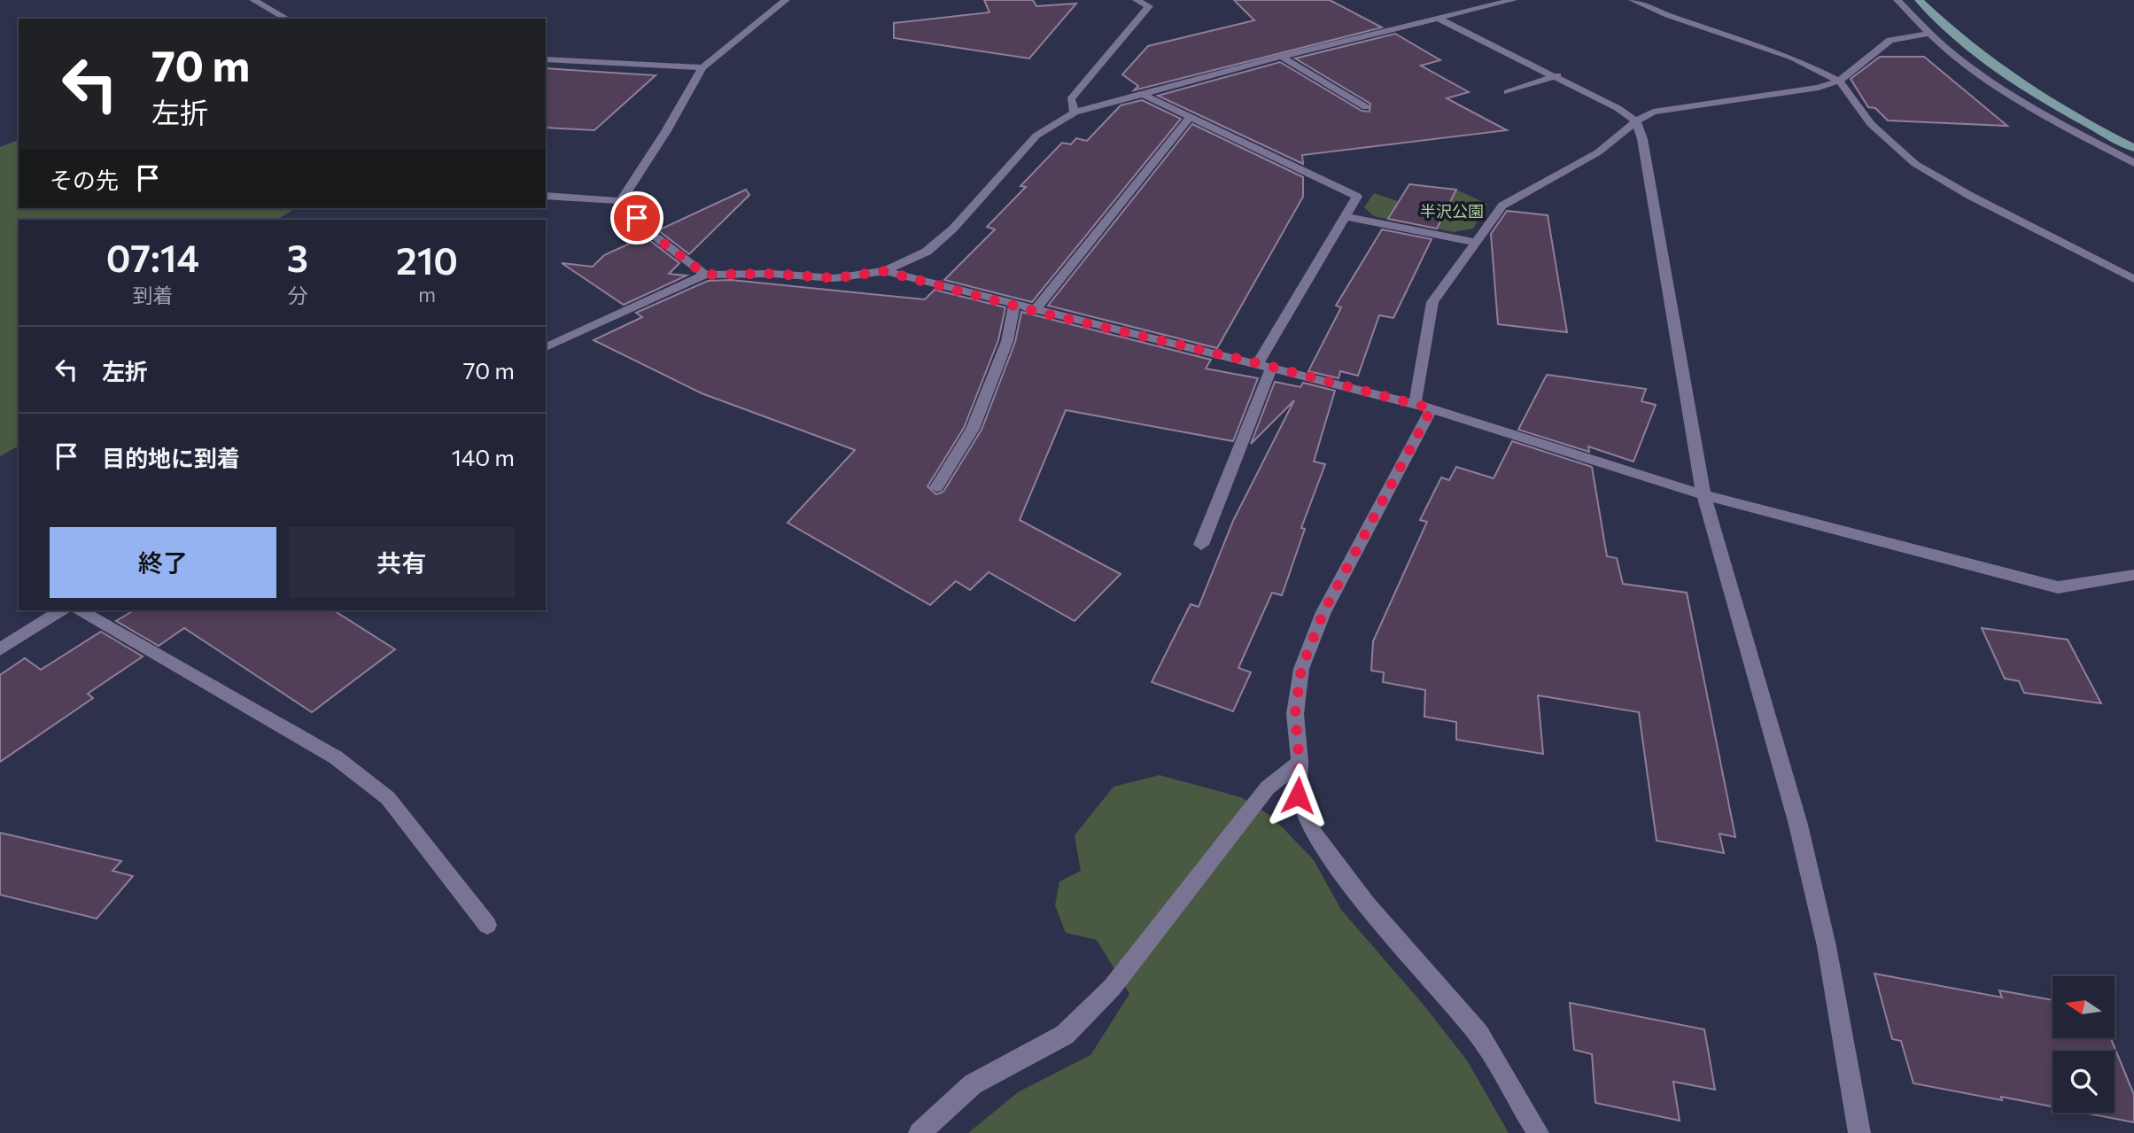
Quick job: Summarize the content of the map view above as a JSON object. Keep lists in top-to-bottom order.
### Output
{
  "parks": ["半沢公園"],
  "north": "left",
  "page": {
    "turn": ["70 m", "左折"],
    "then": "その先",
    "eta": [
      "07:14",
      "到着",
      "3",
      "分",
      "210",
      "m"
    ],
    "list": [
      {
        "name": "左折",
        "value": "70 m"
      },
      {
        "name": "目的地に到着",
        "value": "140 m"
      }
    ],
    "buttons": ["終了", "共有"]
  }
}
